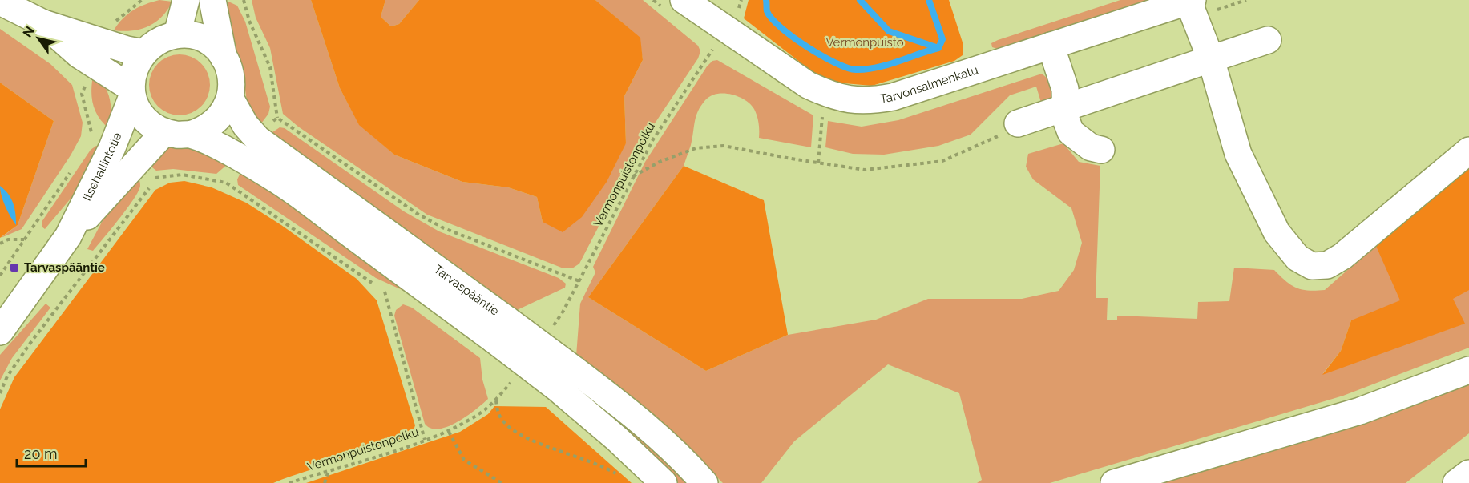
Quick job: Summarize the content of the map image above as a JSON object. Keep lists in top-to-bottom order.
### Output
{
  "streets": {
    "main road": ["Tarvonsalmenkatu", "Itsehallintotie", "Tarvaspääntie"],
    "path": ["Vermonpuistonpolku"]
  },
  "crossings": [
    ["Tarvonsalmenkatu", "Vermonpuistonpolku"],
    ["Itsehallintotie", "Tarvaspääntie"]
  ],
  "parks": ["Vermonpuisto"],
  "places": {
    "transit": ["Tarvaspääntie"]
  },
  "scale_bar": "20 m",
  "north": "top left"
}
